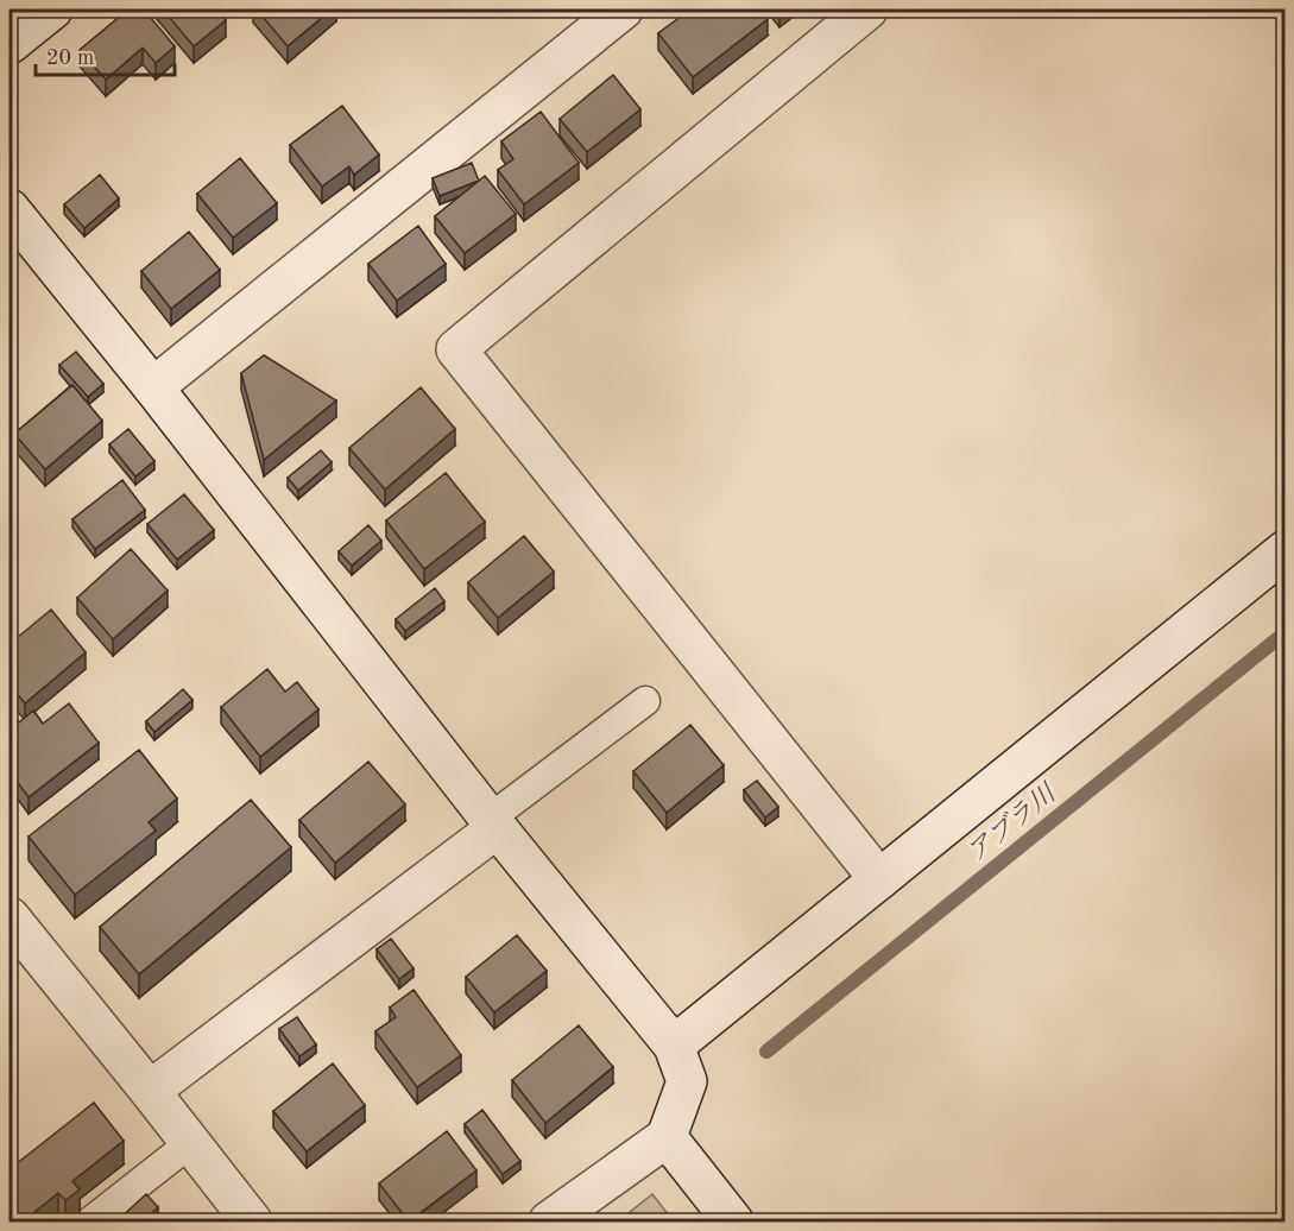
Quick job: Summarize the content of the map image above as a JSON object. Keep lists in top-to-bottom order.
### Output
{
  "water": ["アブラ川"],
  "scale_bar": "20 m"
}
